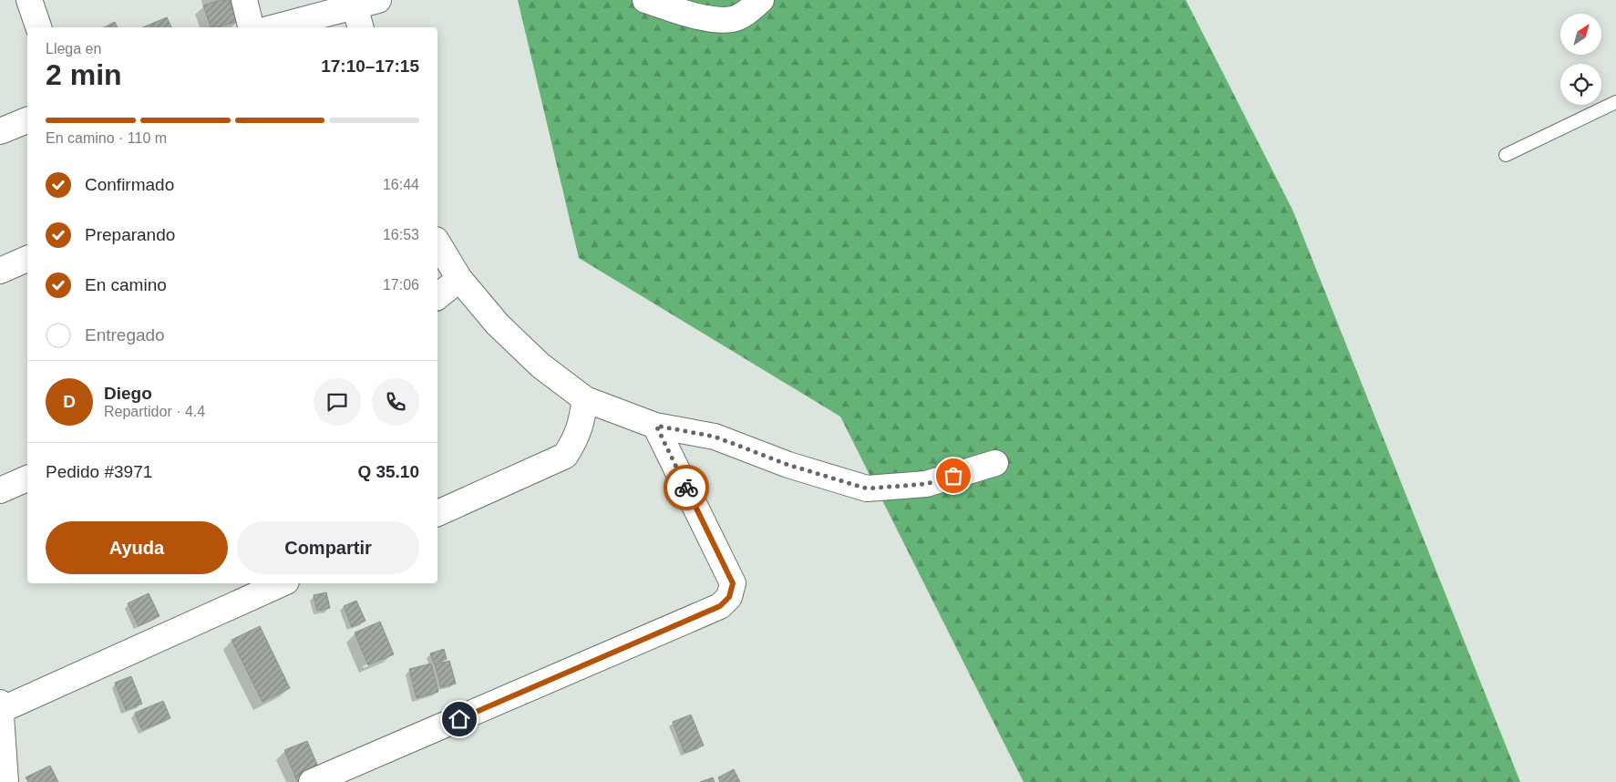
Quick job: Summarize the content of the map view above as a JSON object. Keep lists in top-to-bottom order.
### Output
{
  "north": "top right",
  "page": {
    "heading": ["2 min", "Llega en", "17:10–17:15"],
    "panel": [
      "Diego",
      "Repartidor · 4.4",
      "Pedido #3971",
      "Q 35.10"
    ],
    "bar": "En camino · 110 m",
    "list": [
      ["Confirmado", "16:44"],
      ["Preparando", "16:53"],
      ["En camino", "17:06"],
      "Entregado"
    ],
    "round": "D",
    "buttons": ["Ayuda", "Compartir"]
  }
}
